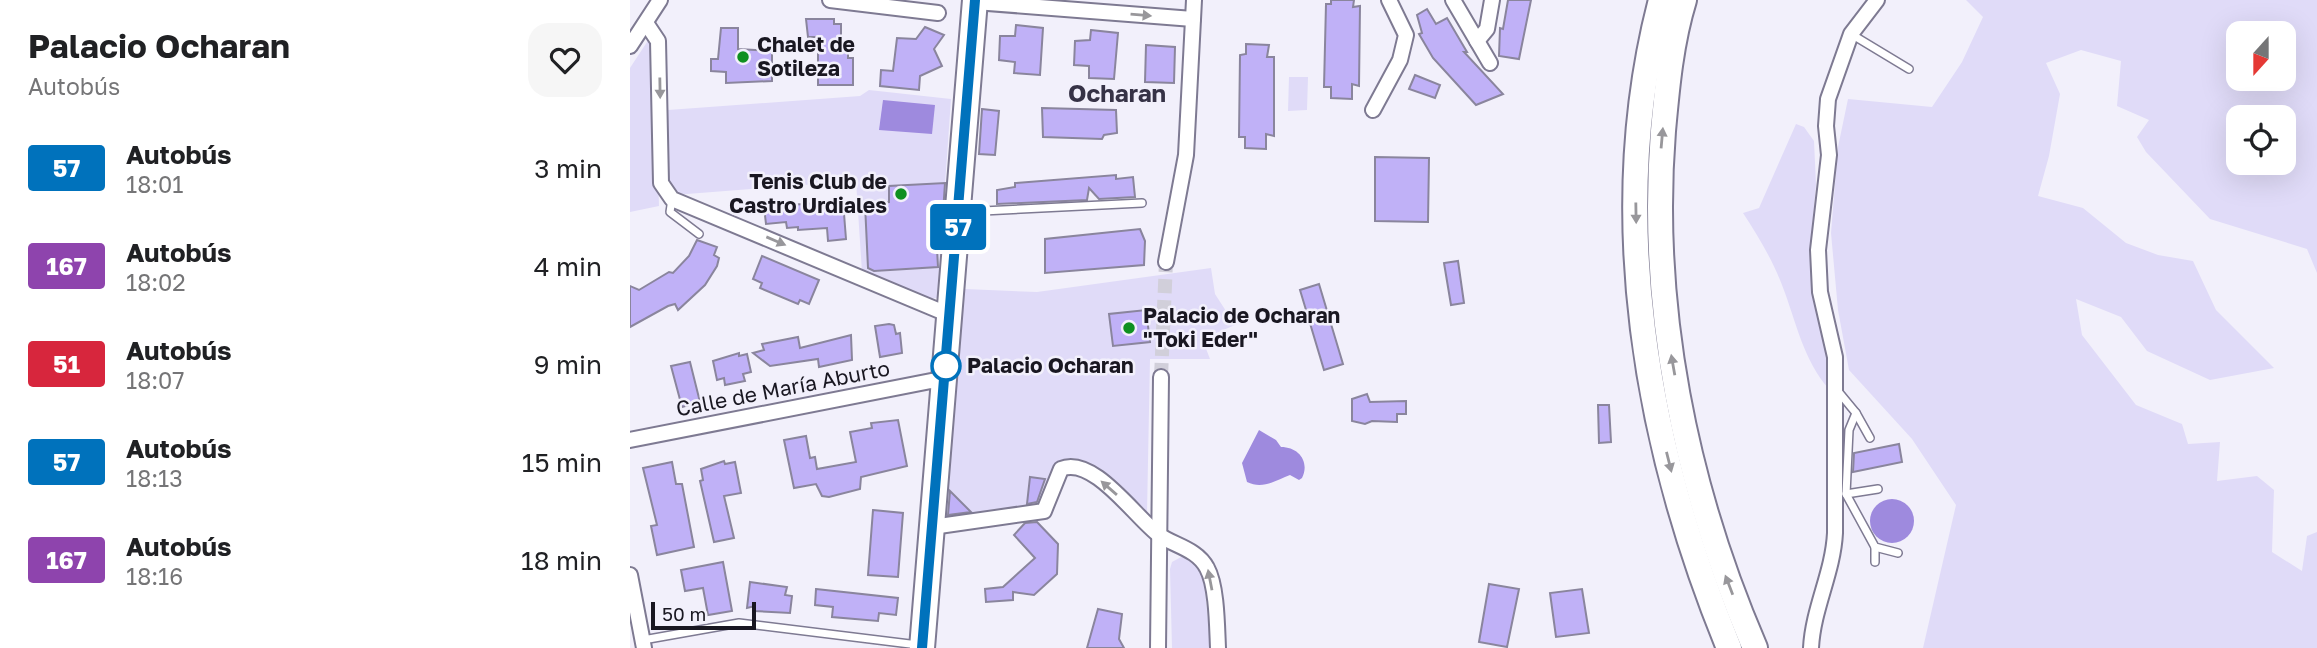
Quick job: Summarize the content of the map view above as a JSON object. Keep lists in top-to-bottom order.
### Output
{
  "streets": {
    "street": ["Calle de María Aburto"]
  },
  "districts": ["Ocharan"],
  "places": [
    "Chalet de Sotileza",
    "Tenis Club de Castro Urdiales",
    "Palacio de Ocharan \"Toki Eder\"",
    "Palacio Ocharan"
  ],
  "lines": ["bus line 57"],
  "scale_bar": "50 m",
  "north": "bottom",
  "page": {
    "heading": ["Palacio Ocharan", "Autobús"],
    "on_map": "57",
    "list": [
      {
        "mark": "57",
        "name": "Autobús",
        "note": "18:01",
        "value": "3 min"
      },
      {
        "mark": "167",
        "name": "Autobús",
        "note": "18:02",
        "value": "4 min"
      },
      {
        "mark": "51",
        "name": "Autobús",
        "note": "18:07",
        "value": "9 min"
      },
      {
        "mark": "57",
        "name": "Autobús",
        "note": "18:13",
        "value": "15 min"
      },
      {
        "mark": "167",
        "name": "Autobús",
        "note": "18:16",
        "value": "18 min"
      }
    ],
    "scale": "50 m"
  }
}
